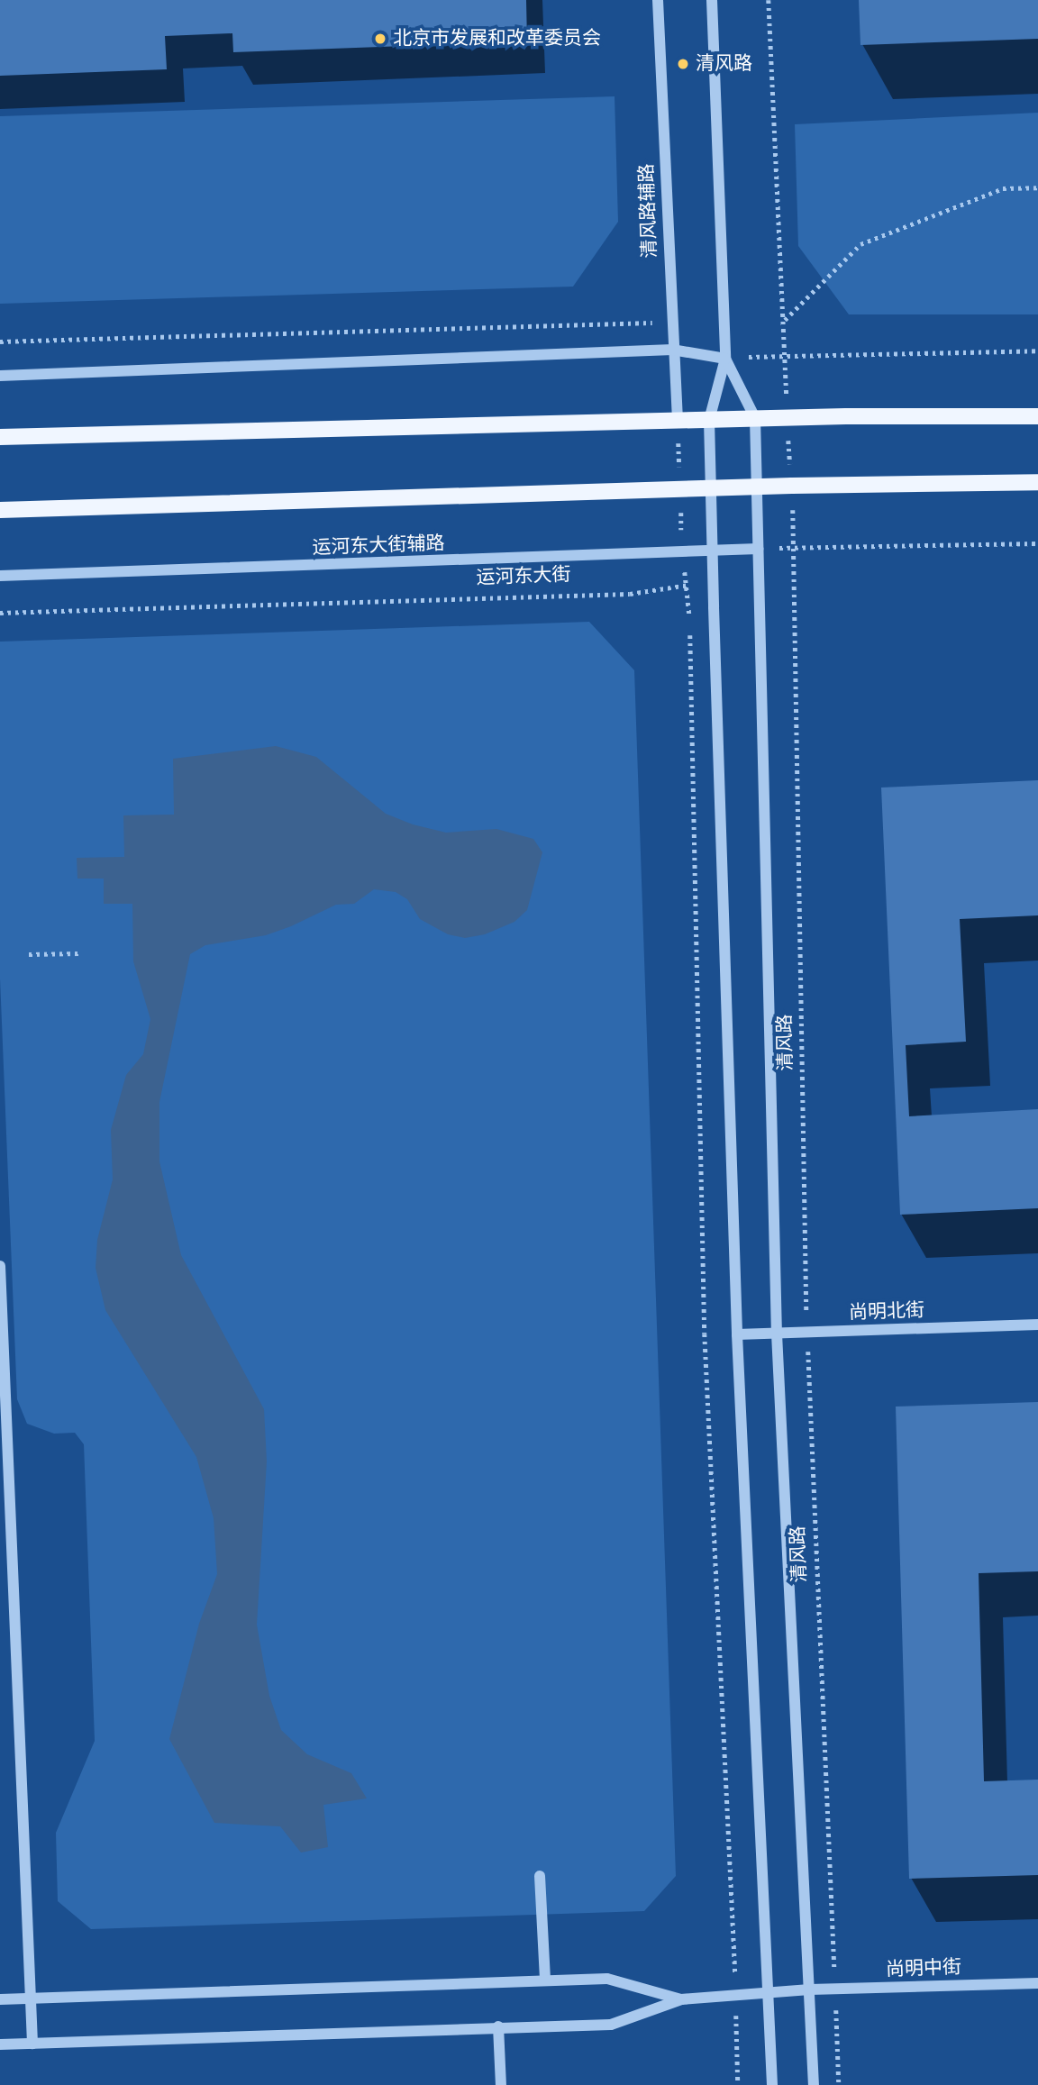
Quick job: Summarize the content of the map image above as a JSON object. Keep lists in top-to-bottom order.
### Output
{
  "streets": {
    "street": [
      "清风路辅路",
      "运河东大街辅路",
      "清风路",
      "尚明北街",
      "尚明中街"
    ],
    "path": ["运河东大街"]
  },
  "crossings": [
    ["运河东大街辅路", "清风路"],
    ["运河东大街", "清风路"],
    ["清风路", "尚明北街"],
    ["清风路", "尚明中街"]
  ],
  "places": ["北京市发展和改革委员会", "清风路"]
}
